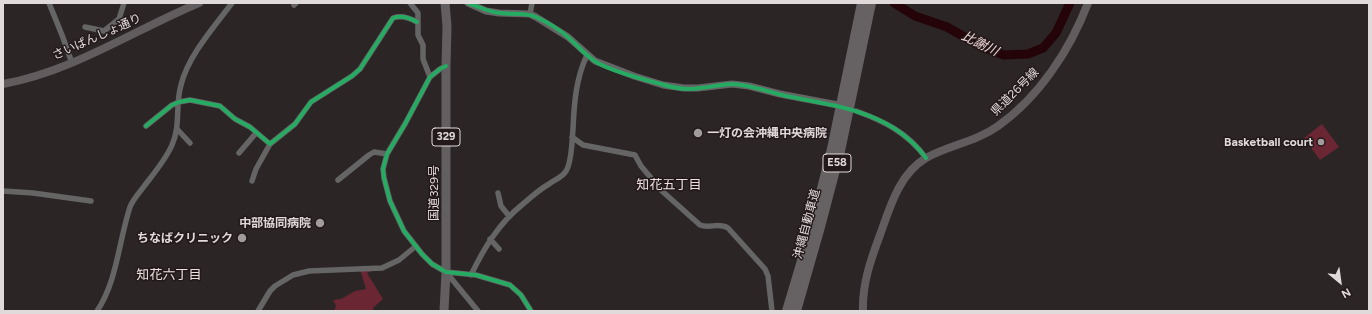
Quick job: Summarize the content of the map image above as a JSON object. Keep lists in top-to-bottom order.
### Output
{
  "streets": {
    "highway": [
      "329",
      "E58",
      "国道329号",
      "沖縄自動車道"
    ],
    "main road": ["さいばんしょ通り", "県道26号線"]
  },
  "districts": ["知花五丁目", "知花六丁目"],
  "water": ["比謝川"],
  "places": [
    "一灯の会沖縄中央病院",
    "Basketball court",
    "中部協同病院",
    "ちなばクリニック"
  ],
  "north": "bottom right"
}
